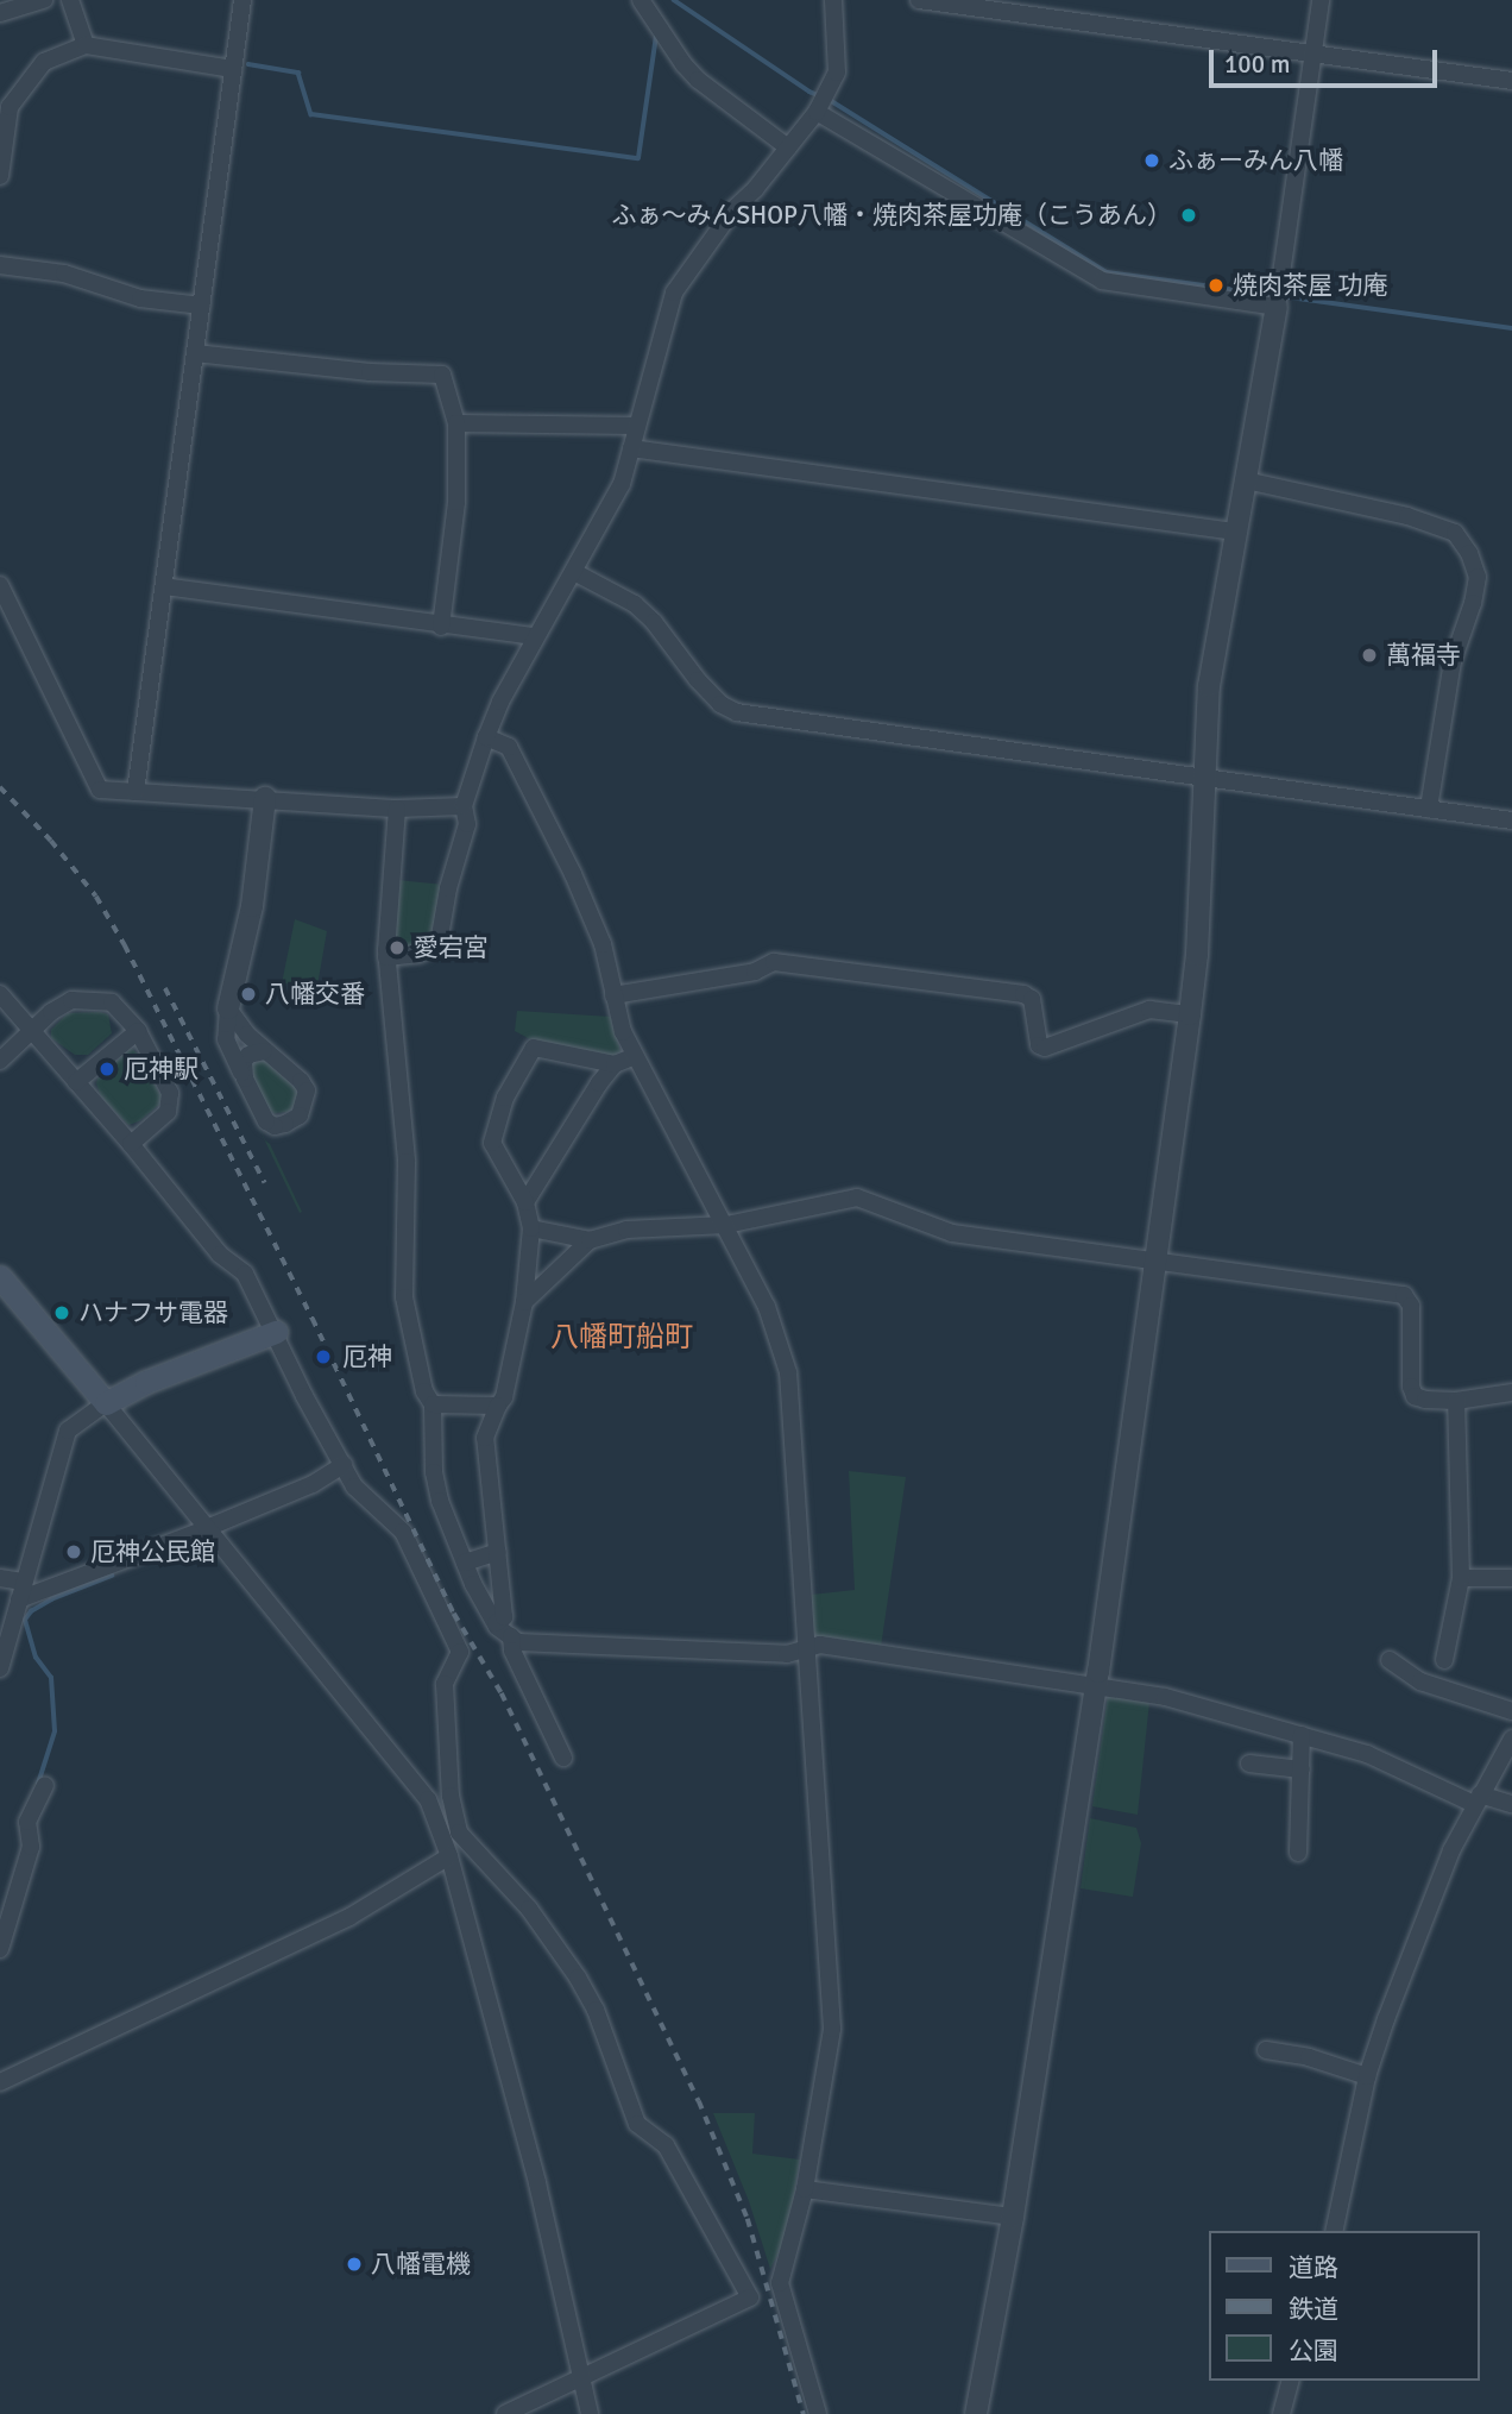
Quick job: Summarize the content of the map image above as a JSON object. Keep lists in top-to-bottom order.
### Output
{
  "districts": ["八幡町船町"],
  "places": [
    "ふぁーみん八幡",
    "ふぁ～みんSHOP八幡・焼肉茶屋功庵（こうあん）",
    "焼肉茶屋 功庵",
    "萬福寺",
    "愛宕宮",
    "八幡交番",
    "厄神駅",
    "ハナフサ電器",
    "厄神",
    "厄神公民館",
    "八幡電機"
  ],
  "legend": ["道路", "鉄道", "公園"],
  "scale_bar": "100 m"
}
